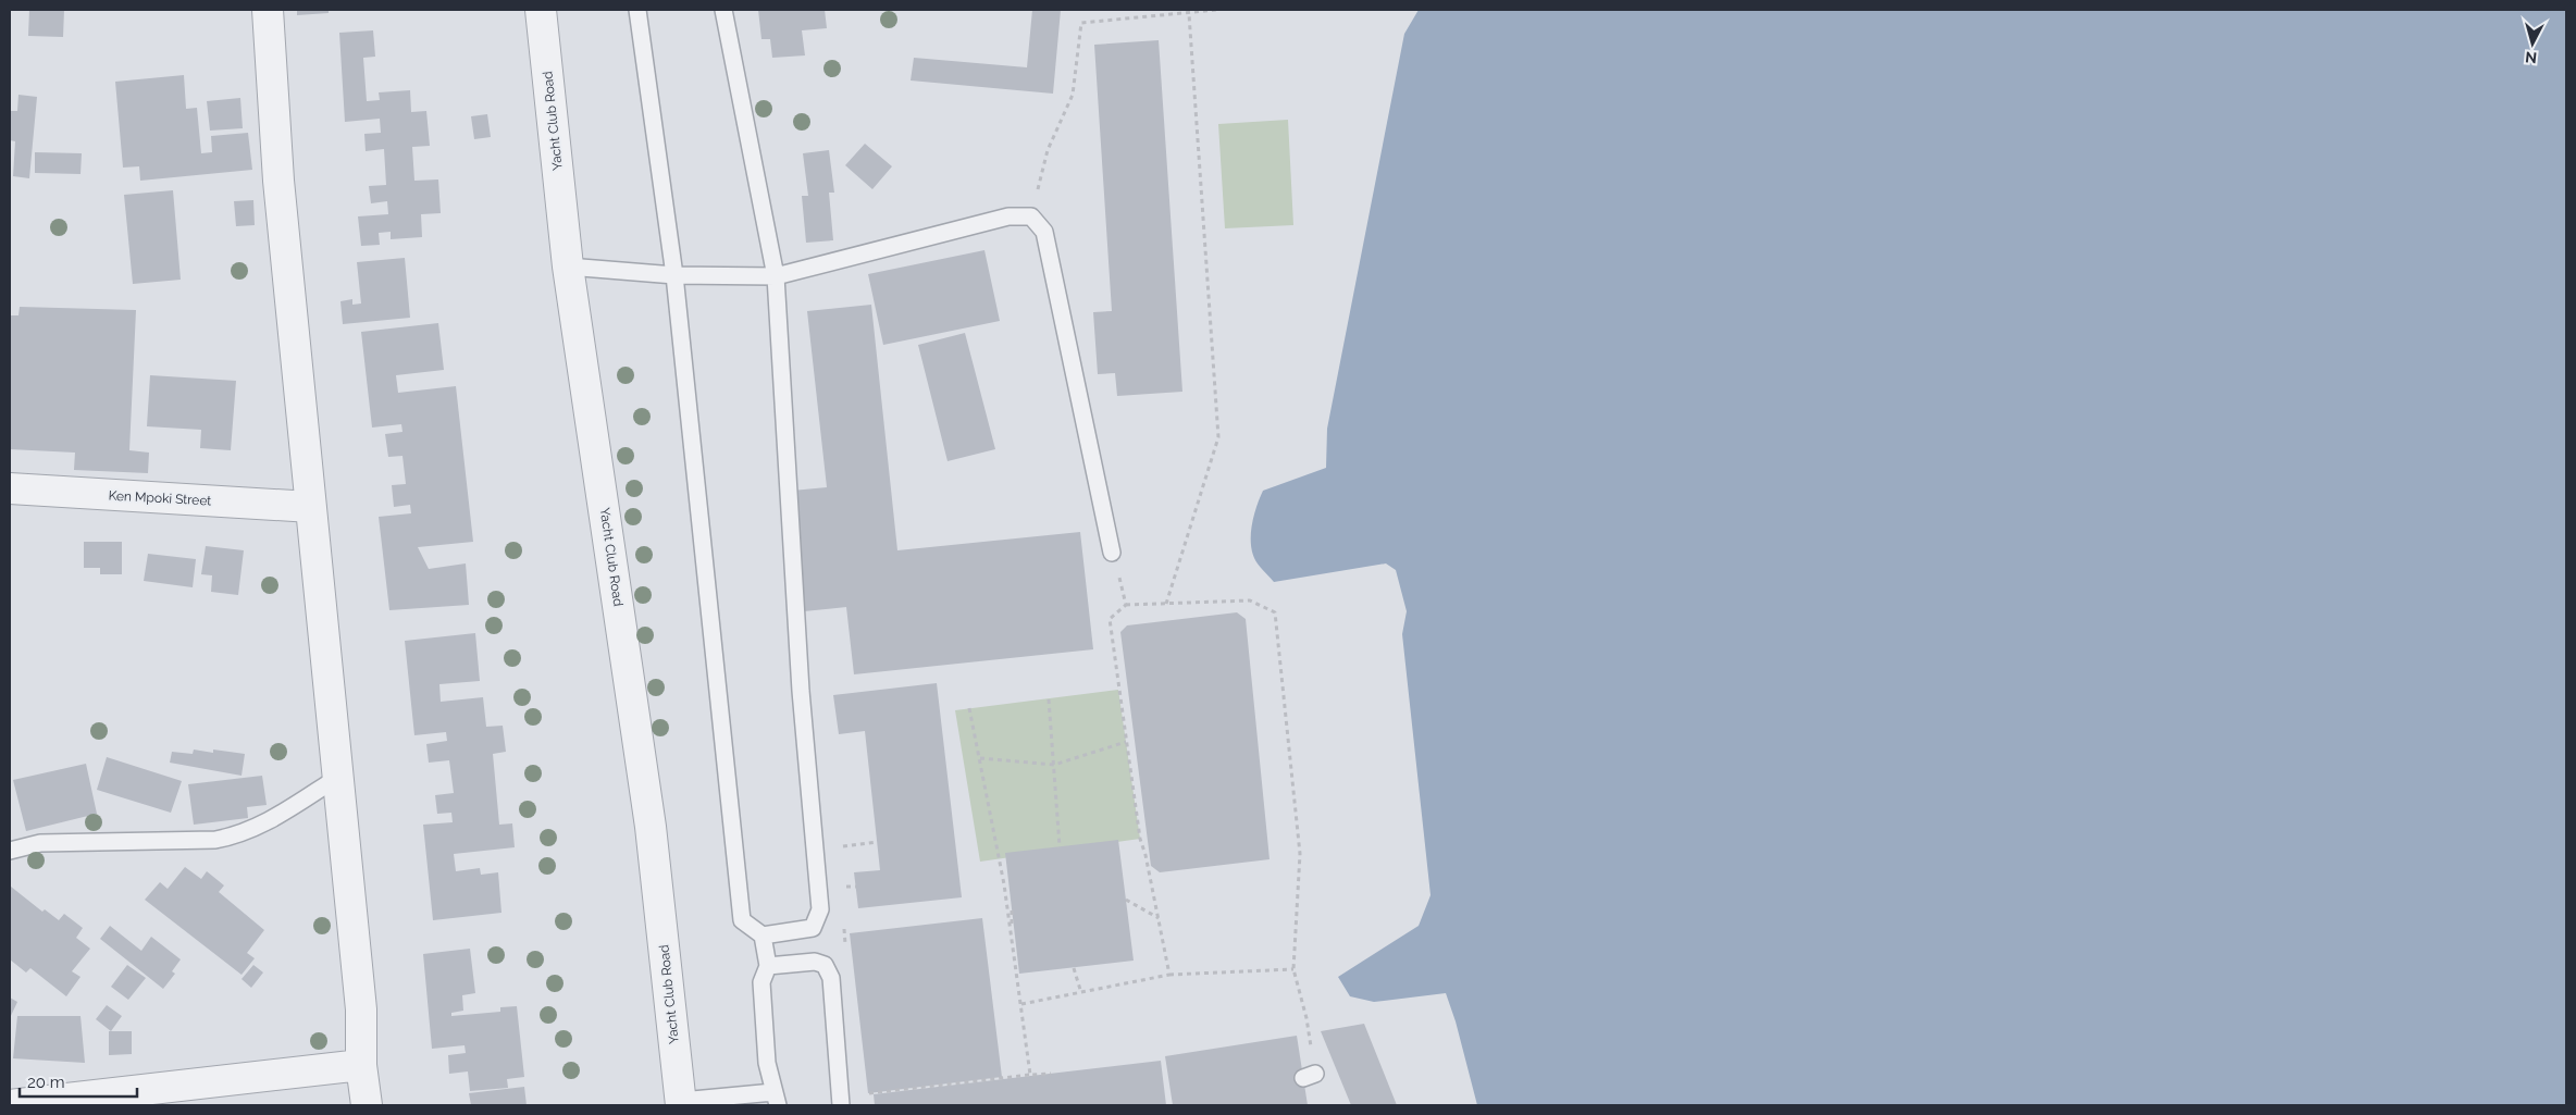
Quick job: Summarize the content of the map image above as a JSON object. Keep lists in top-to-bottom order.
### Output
{
  "streets": {
    "street": ["Yacht Club Road", "Ken Mpoki Street"]
  },
  "scale_bar": "20 m",
  "north": "bottom"
}
